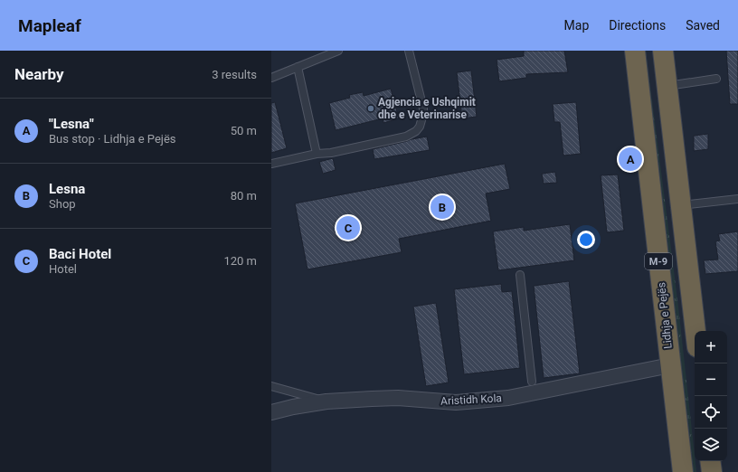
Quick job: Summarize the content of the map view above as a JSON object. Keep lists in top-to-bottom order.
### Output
{
  "streets": {
    "highway": ["M-9", "Lidhja e Pejës"],
    "street": ["Aristidh Kola"]
  },
  "crossings": [
    ["Lidhja e Pejës", "Aristidh Kola"]
  ],
  "places": ["Agjencia e Ushqimit dhe e Veterinarise"],
  "page": {
    "header": "Mapleaf",
    "nav": ["Map", "Directions", "Saved"],
    "heading": ["Nearby", "3 results"],
    "list": [
      {
        "mark": "A",
        "name": "\"Lesna\"",
        "note": "Bus stop · Lidhja e Pejës",
        "value": "50 m"
      },
      {
        "mark": "B",
        "name": "Lesna",
        "note": "Shop",
        "value": "80 m"
      },
      {
        "mark": "C",
        "name": "Baci Hotel",
        "note": "Hotel",
        "value": "120 m"
      }
    ],
    "pins": ["A", "B", "C"],
    "map_buttons": ["+", "−"]
  }
}
